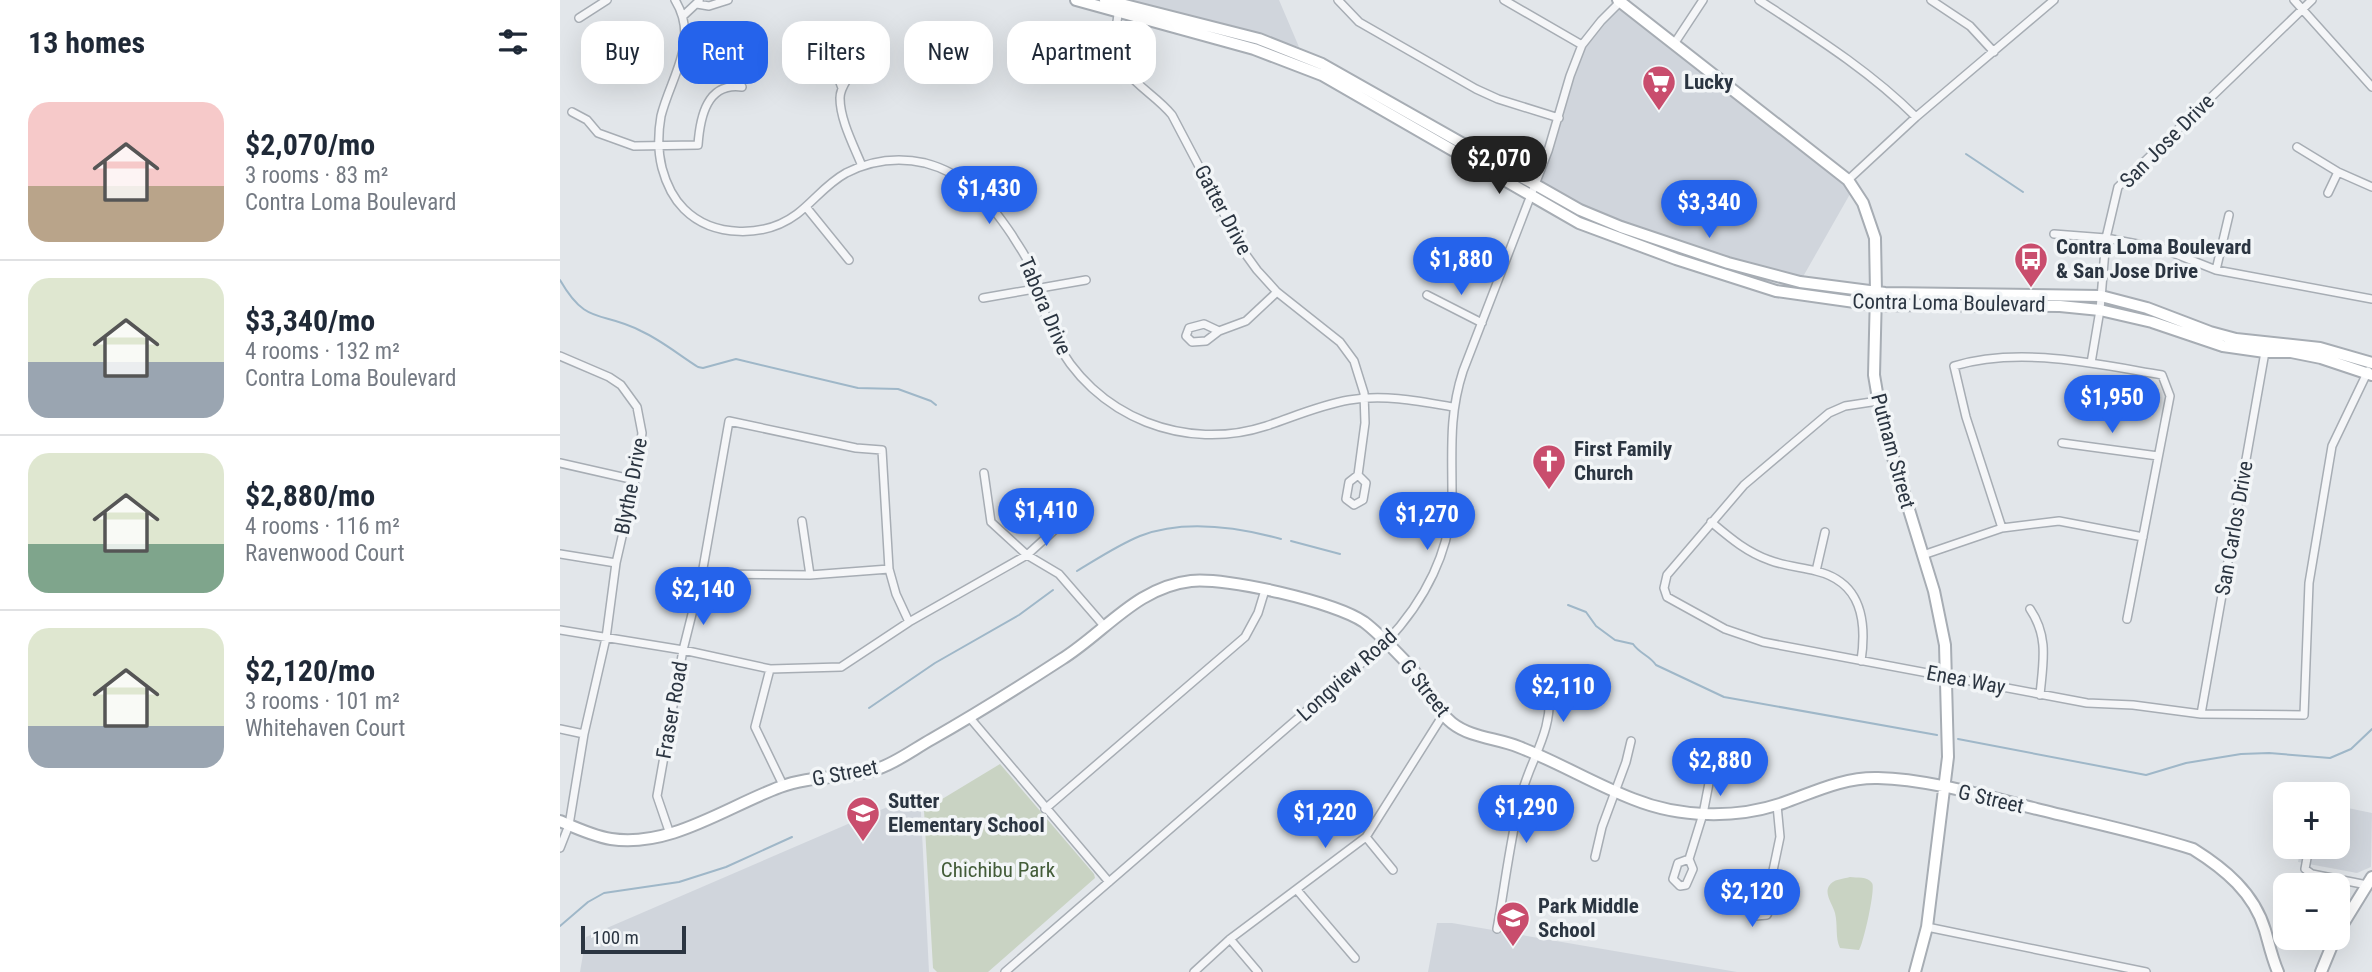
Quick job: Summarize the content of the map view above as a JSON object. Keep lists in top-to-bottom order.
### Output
{
  "streets": {
    "street": [
      "San Jose Drive",
      "Gatter Drive",
      "Contra Loma Boulevard",
      "Tabora Drive",
      "Putnam Street",
      "Blythe Drive",
      "San Carlos Drive",
      "Longview Road",
      "Enea Way",
      "G Street",
      "Fraser Road"
    ]
  },
  "crossings": [
    ["San Jose Drive", "Contra Loma Boulevard"],
    ["Gatter Drive", "Tabora Drive"],
    ["Contra Loma Boulevard", "Putnam Street"],
    ["Contra Loma Boulevard", "San Carlos Drive"],
    ["Contra Loma Boulevard", "Longview Road"],
    ["Contra Loma Boulevard", "Enea Way"],
    ["Tabora Drive", "Longview Road"],
    ["Putnam Street", "Longview Road"],
    ["Putnam Street", "Enea Way"],
    ["Putnam Street", "G Street"],
    ["Blythe Drive", "G Street"],
    ["San Carlos Drive", "Enea Way"],
    ["Longview Road", "G Street"],
    ["G Street", "Fraser Road"]
  ],
  "parks": ["Chichibu Park"],
  "places": {
    "supermarket": ["Lucky"],
    "bus stop": ["Contra Loma Boulevard & San Jose Drive"],
    "church": ["First Family Church"],
    "school or university": ["Sutter Elementary School", "Park Middle School"]
  },
  "scale_bar": "100 m",
  "page": {
    "heading": "13 homes",
    "chip": [
      "Buy",
      "Rent",
      "Filters",
      "New",
      "Apartment"
    ],
    "list": [
      {
        "name": "$2,070/mo",
        "note": "3 rooms · 83 m² · Contra Loma Boulevard"
      },
      {
        "name": "$3,340/mo",
        "note": "4 rooms · 132 m² · Contra Loma Boulevard"
      },
      {
        "name": "$2,880/mo",
        "note": "4 rooms · 116 m² · Ravenwood Court"
      },
      {
        "name": "$2,120/mo",
        "note": "3 rooms · 101 m² · Whitehaven Court"
      }
    ],
    "price": [
      "$2,070",
      "$1,430",
      "$3,340",
      "$1,880",
      "$1,950",
      "$1,410",
      "$1,270",
      "$2,140",
      "$2,110",
      "$2,880",
      "$1,290",
      "$1,220",
      "$2,120"
    ],
    "map_buttons": ["+", "−"],
    "scale": "100 m"
  }
}
